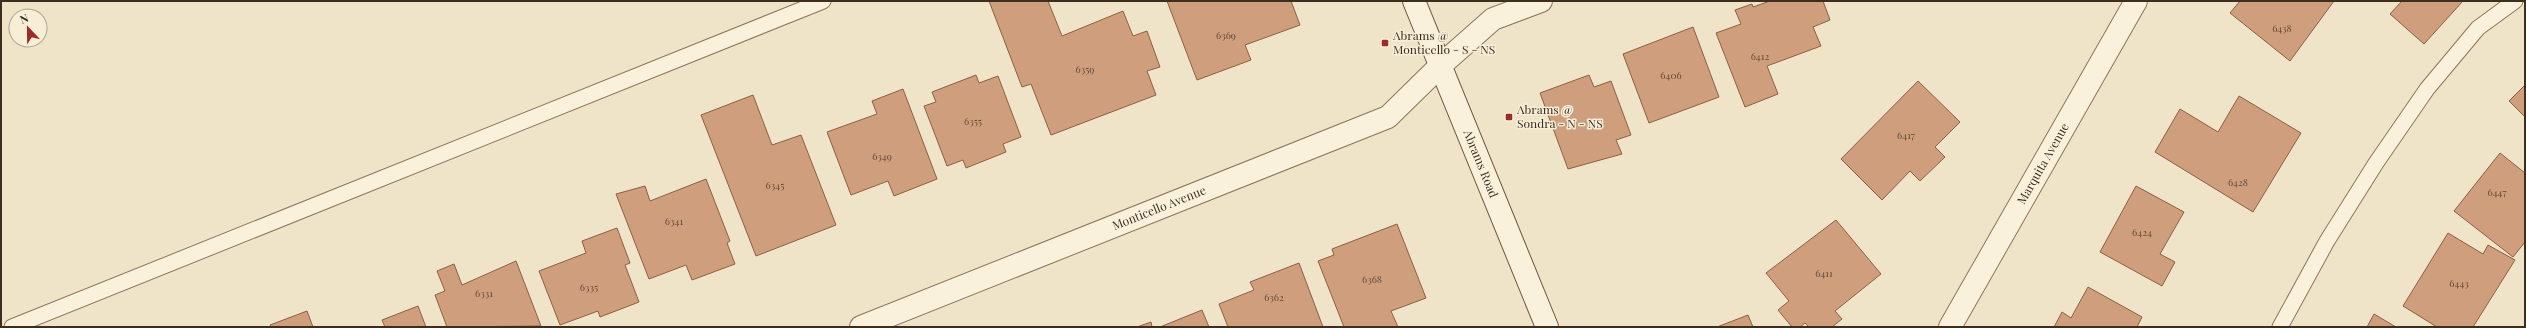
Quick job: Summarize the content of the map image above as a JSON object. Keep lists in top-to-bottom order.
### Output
{
  "streets": {
    "street": ["Abrams Road", "Marquita Avenue", "Monticello Avenue"]
  },
  "crossings": [
    ["Abrams Road", "Monticello Avenue"]
  ],
  "places": {
    "transit": ["Abrams @ Monticello - S - NS", "Abrams @ Sondra - N - NS"]
  },
  "house_numbers": [
    "6438",
    "6369",
    "6412",
    "6359",
    "6406",
    "6355",
    "6417",
    "6349",
    "6428",
    "6345",
    "6447",
    "6341",
    "6424",
    "6411",
    "6368",
    "6443",
    "6335",
    "6331",
    "6362"
  ],
  "north": "top"
}
